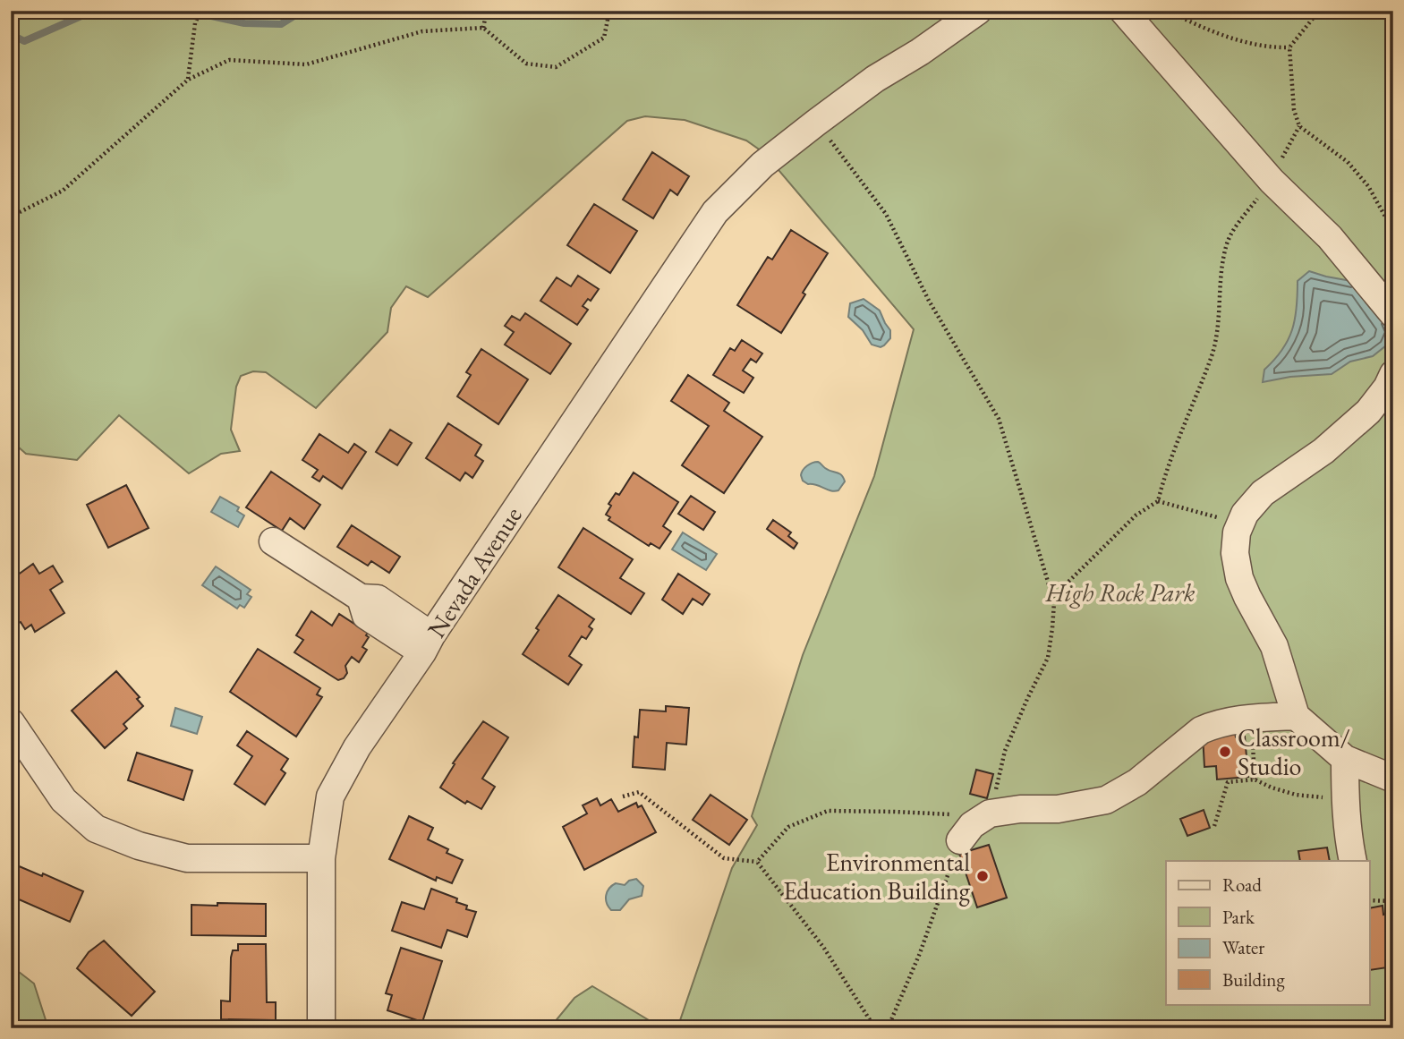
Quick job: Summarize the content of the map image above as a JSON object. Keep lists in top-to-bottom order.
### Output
{
  "streets": {
    "street": ["Nevada Avenue"]
  },
  "parks": ["High Rock Park"],
  "places": ["Classroom/ Studio", "Environmental Education Building"],
  "legend": [
    "Road",
    "Park",
    "Water",
    "Building"
  ]
}
